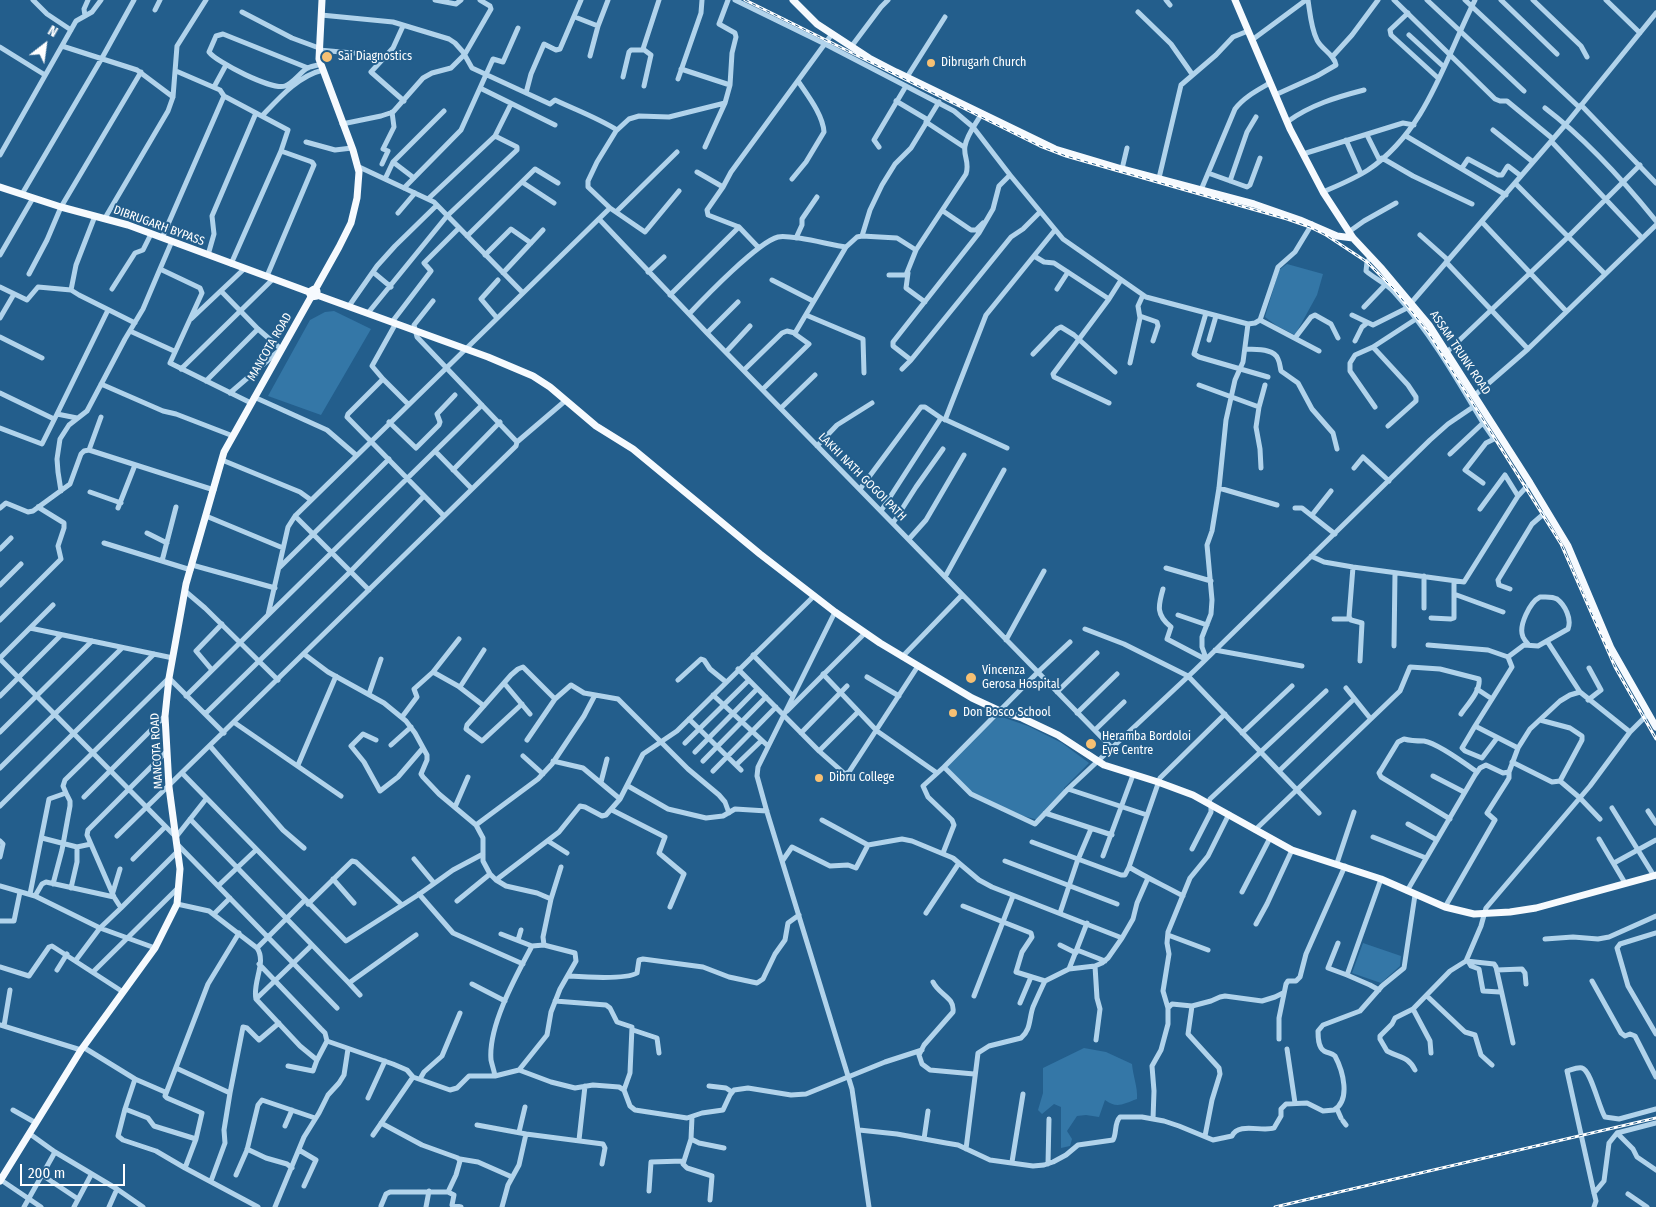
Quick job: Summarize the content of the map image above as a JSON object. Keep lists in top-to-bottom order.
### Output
{
  "streets": {
    "main road": ["DIBRUGARH BYPASS", "MANCOTA ROAD", "ASSAM TRUNK ROAD"],
    "street": ["LAKHI NATH GOGOI PATH"]
  },
  "crossings": [
    ["DIBRUGARH BYPASS", "MANCOTA ROAD"]
  ],
  "places": [
    "Sai Diagnostics",
    "Dibrugarh Church",
    "Vincenza Gerosa Hospital",
    "Don Bosco School",
    "Heramba Bordoloi Eye Centre",
    "Dibru College"
  ],
  "scale_bar": "200 m",
  "north": "top right"
}
